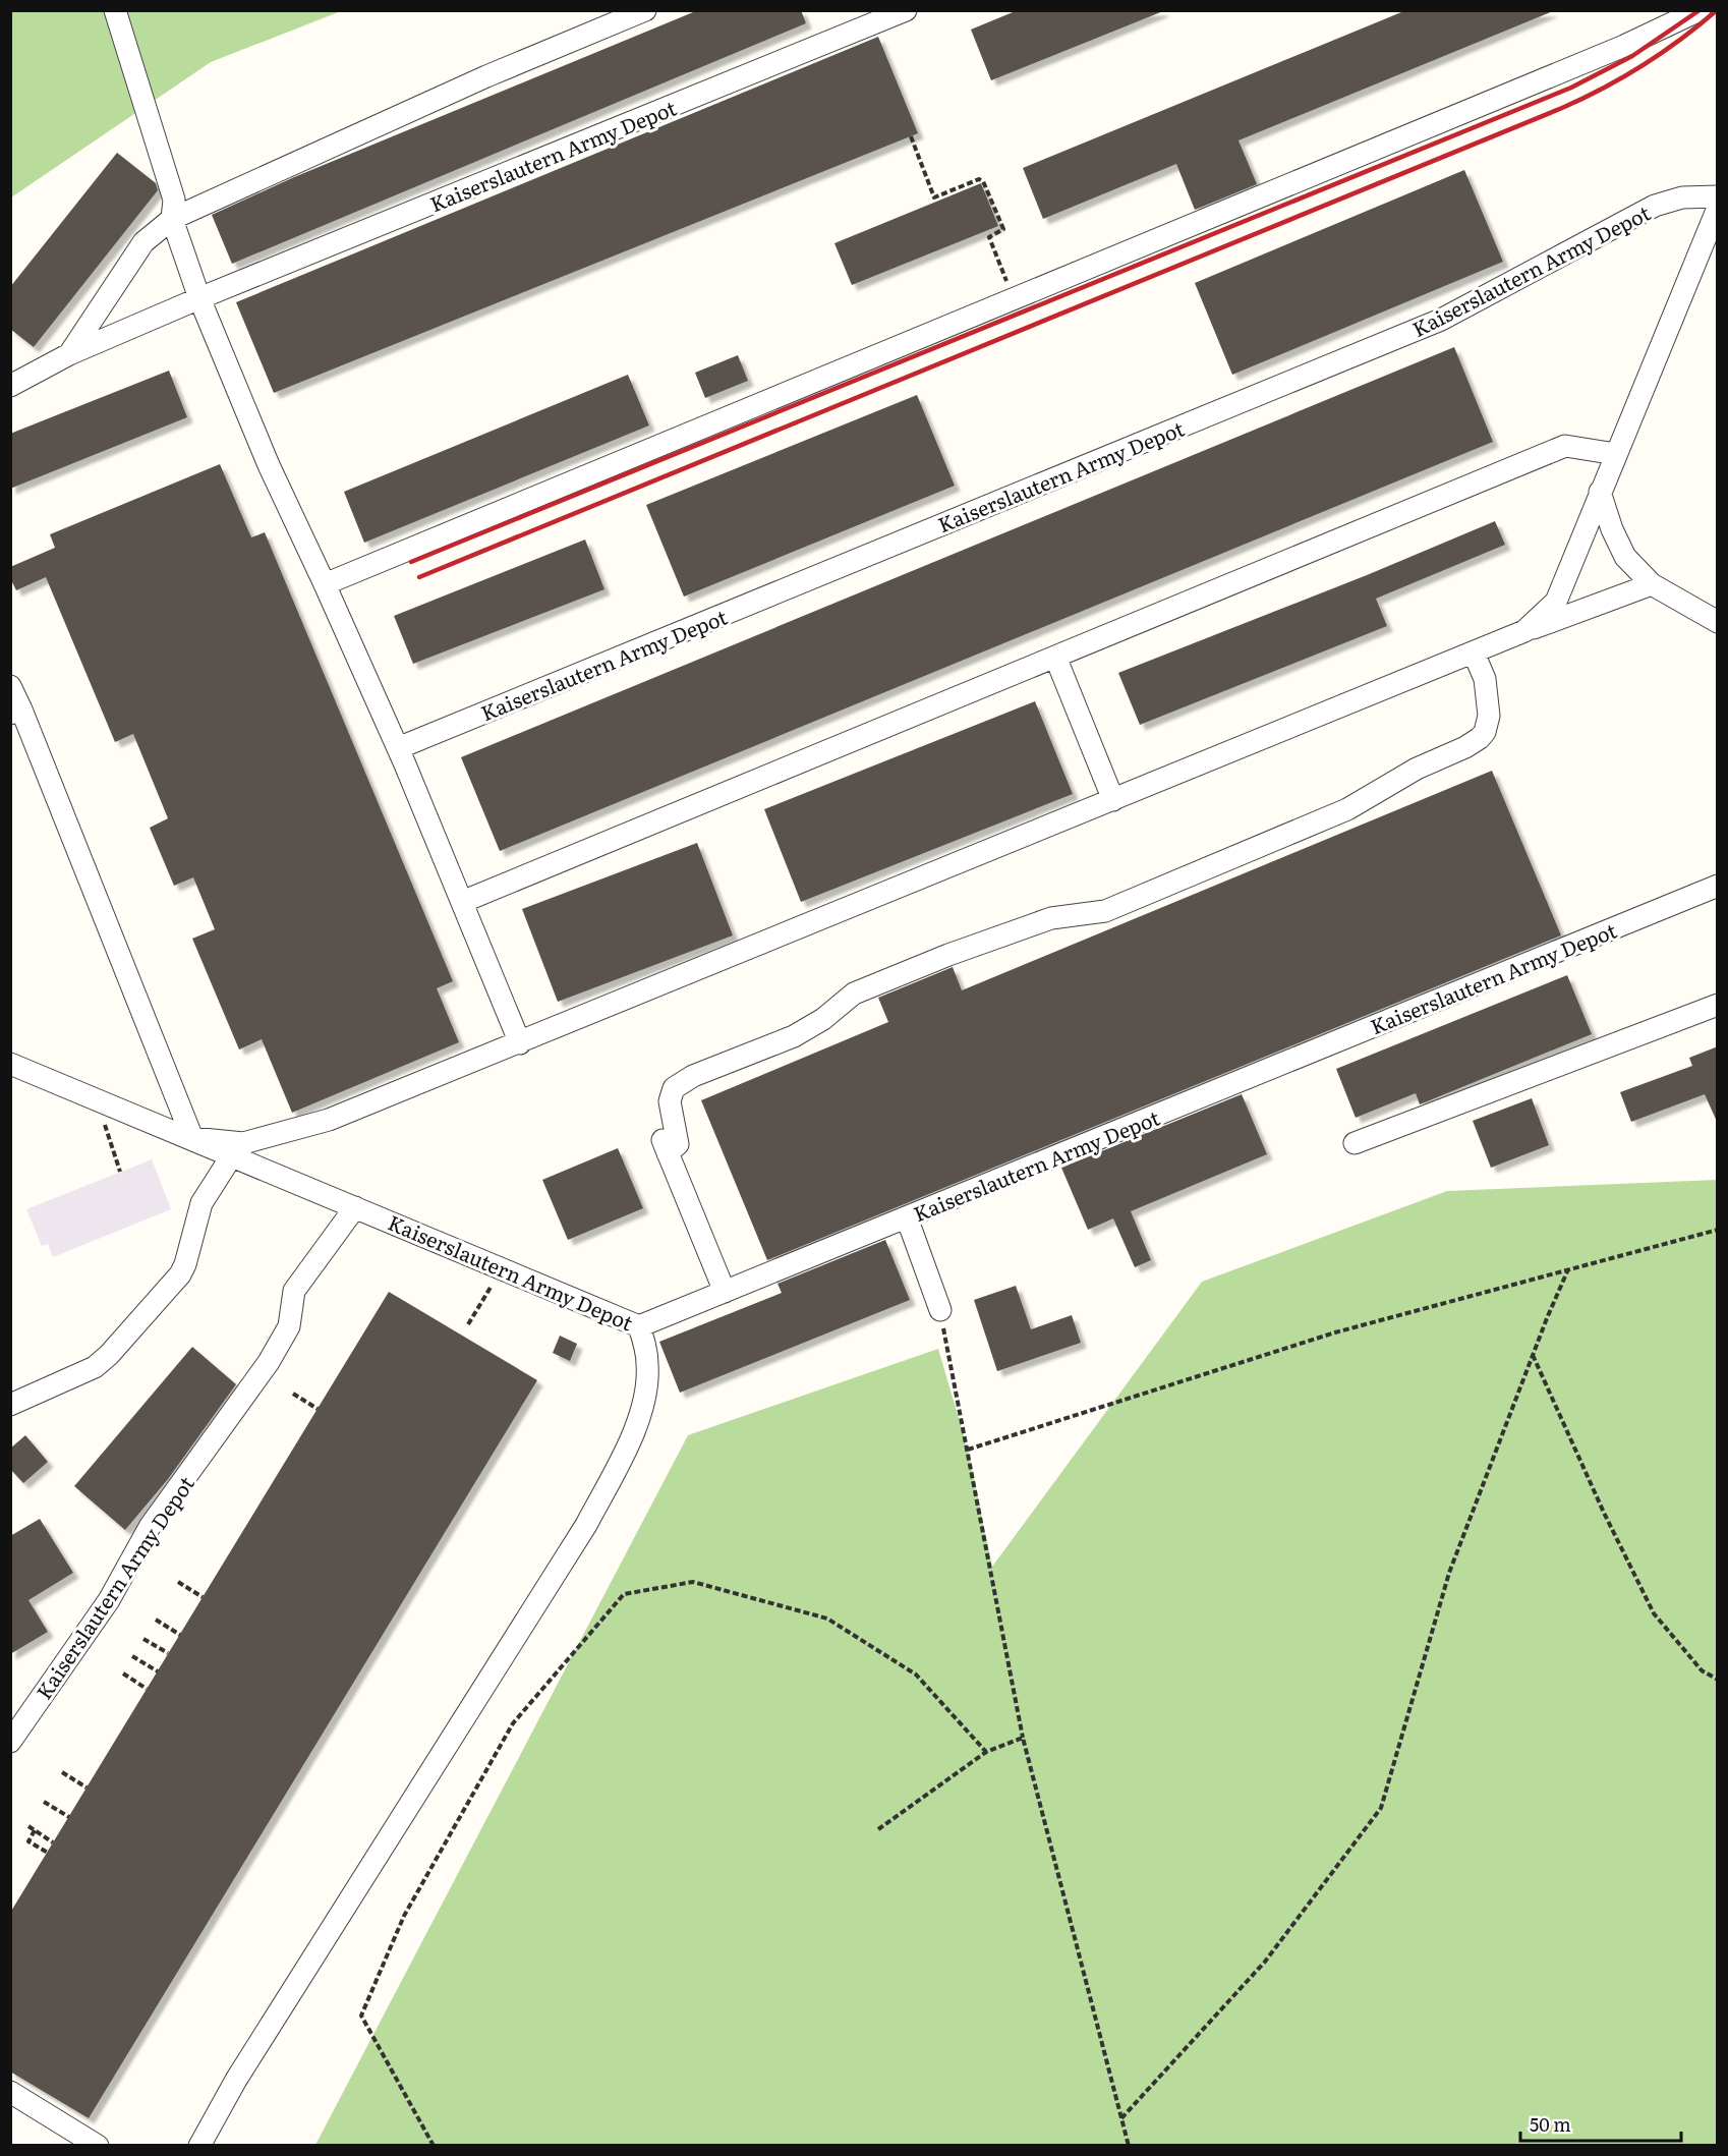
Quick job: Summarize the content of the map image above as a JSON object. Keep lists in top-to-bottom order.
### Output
{
  "streets": {
    "lane": ["Kaiserslautern Army Depot"]
  },
  "scale_bar": "50 m"
}
